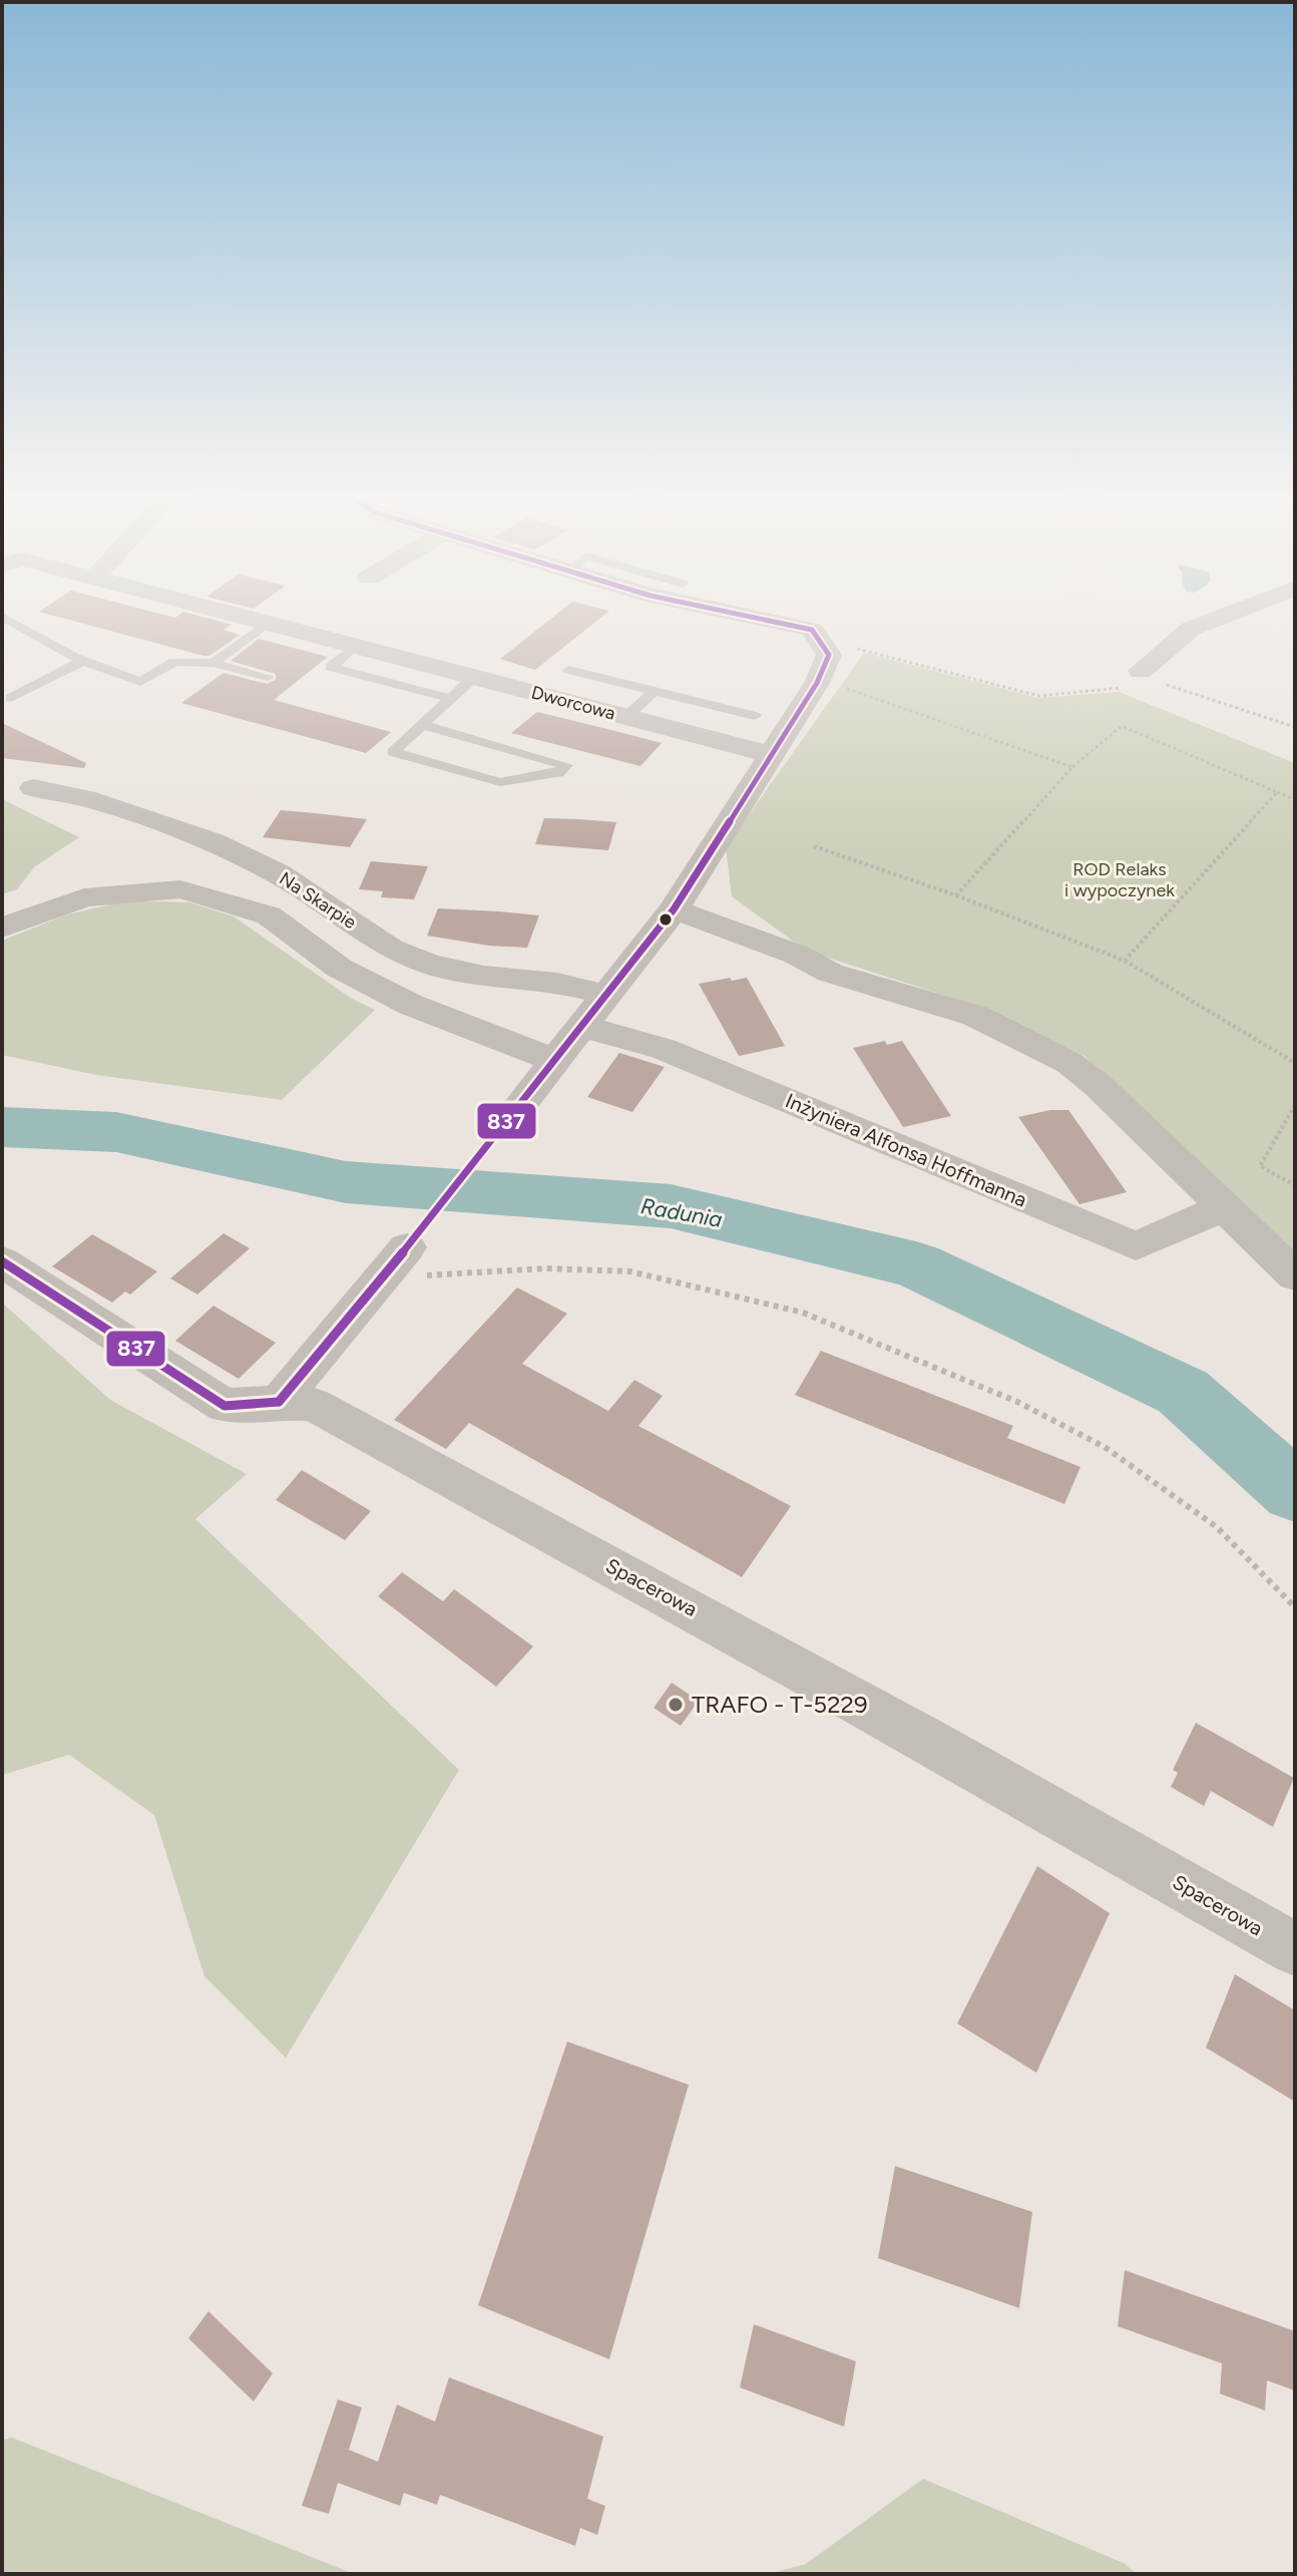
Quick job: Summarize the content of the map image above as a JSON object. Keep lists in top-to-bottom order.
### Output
{
  "streets": {
    "street": [
      "Dworcowa",
      "Na Skarpie",
      "Inżyniera Alfonsa Hoffmanna",
      "Spacerowa"
    ]
  },
  "water": ["Radunia"],
  "parks": ["ROD Relaks i wypoczynek"],
  "places": ["TRAFO - T-5229"],
  "lines": ["transit line 837"]
}
